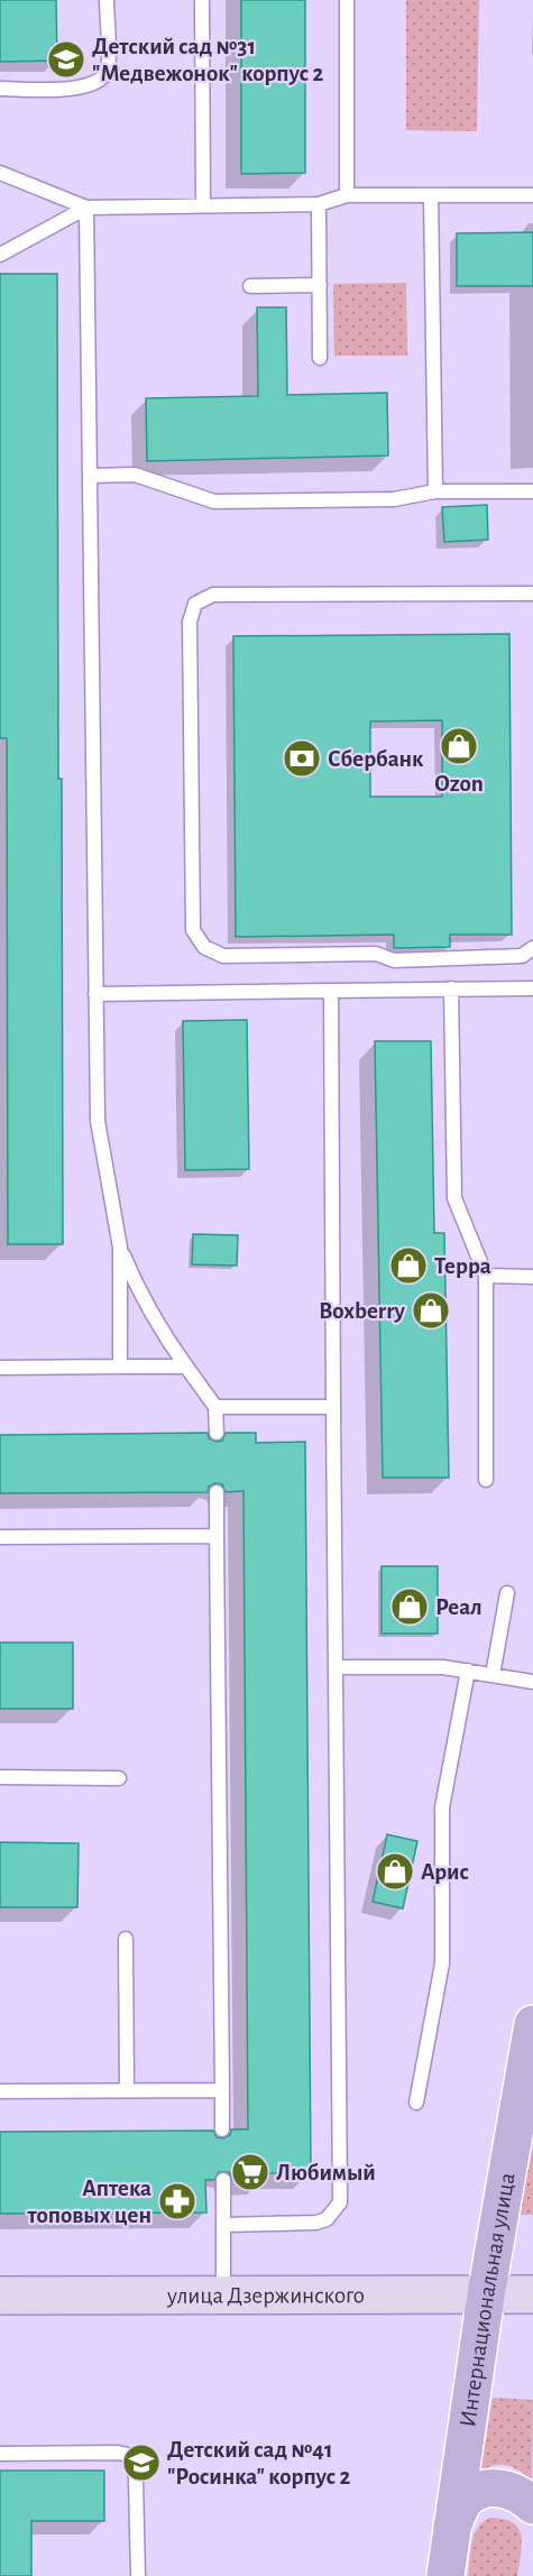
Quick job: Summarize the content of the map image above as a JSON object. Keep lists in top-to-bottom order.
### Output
{
  "streets": {
    "main road": ["Интернациональная улица"],
    "street": ["улица Дзержинского"]
  },
  "crossings": [
    ["улица Дзержинского", "Интернациональная улица"]
  ],
  "places": {
    "school or university": ["Детский сад №31 \"Медвежонок\" корпус 2", "Детский сад №41 \"Росинка\" корпус 2"],
    "shop": [
      "Ozon",
      "Терра",
      "Boxberry",
      "Реал",
      "Арис"
    ],
    "bank": ["Сбербанк"],
    "supermarket": ["Любимый"],
    "pharmacy": ["Аптека топовых цен"]
  }
}
